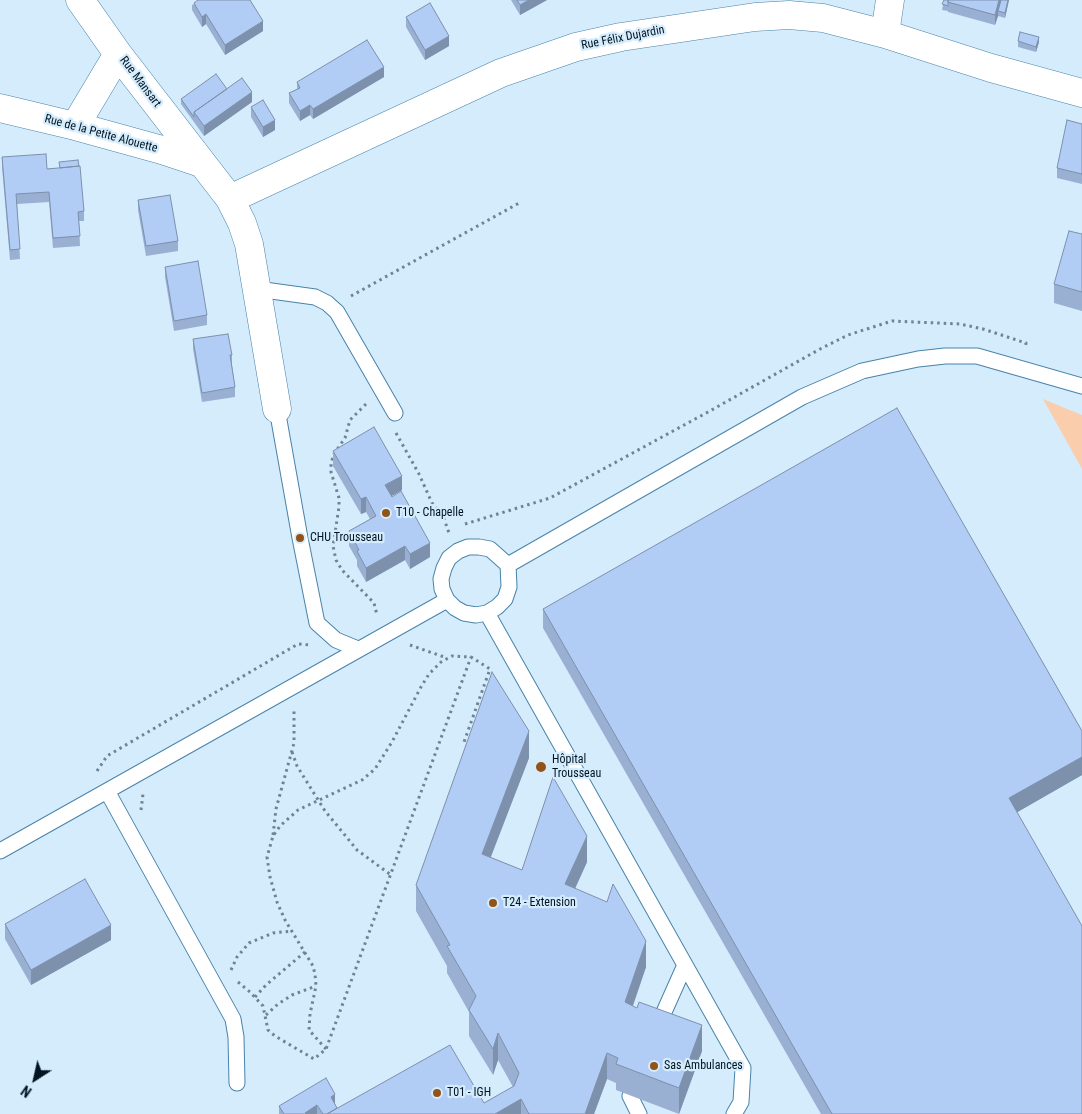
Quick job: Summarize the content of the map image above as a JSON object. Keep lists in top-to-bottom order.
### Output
{
  "streets": {
    "street": ["Rue Félix Dujardin", "Rue Mansart", "Rue de la Petite Alouette"]
  },
  "crossings": [
    ["Rue Mansart", "Rue de la Petite Alouette"]
  ],
  "places": [
    "T10 - Chapelle",
    "CHU Trousseau",
    "Hôpital Trousseau",
    "T24 - Extension",
    "Sas Ambulances",
    "T01 - IGH"
  ],
  "north": "bottom left"
}
